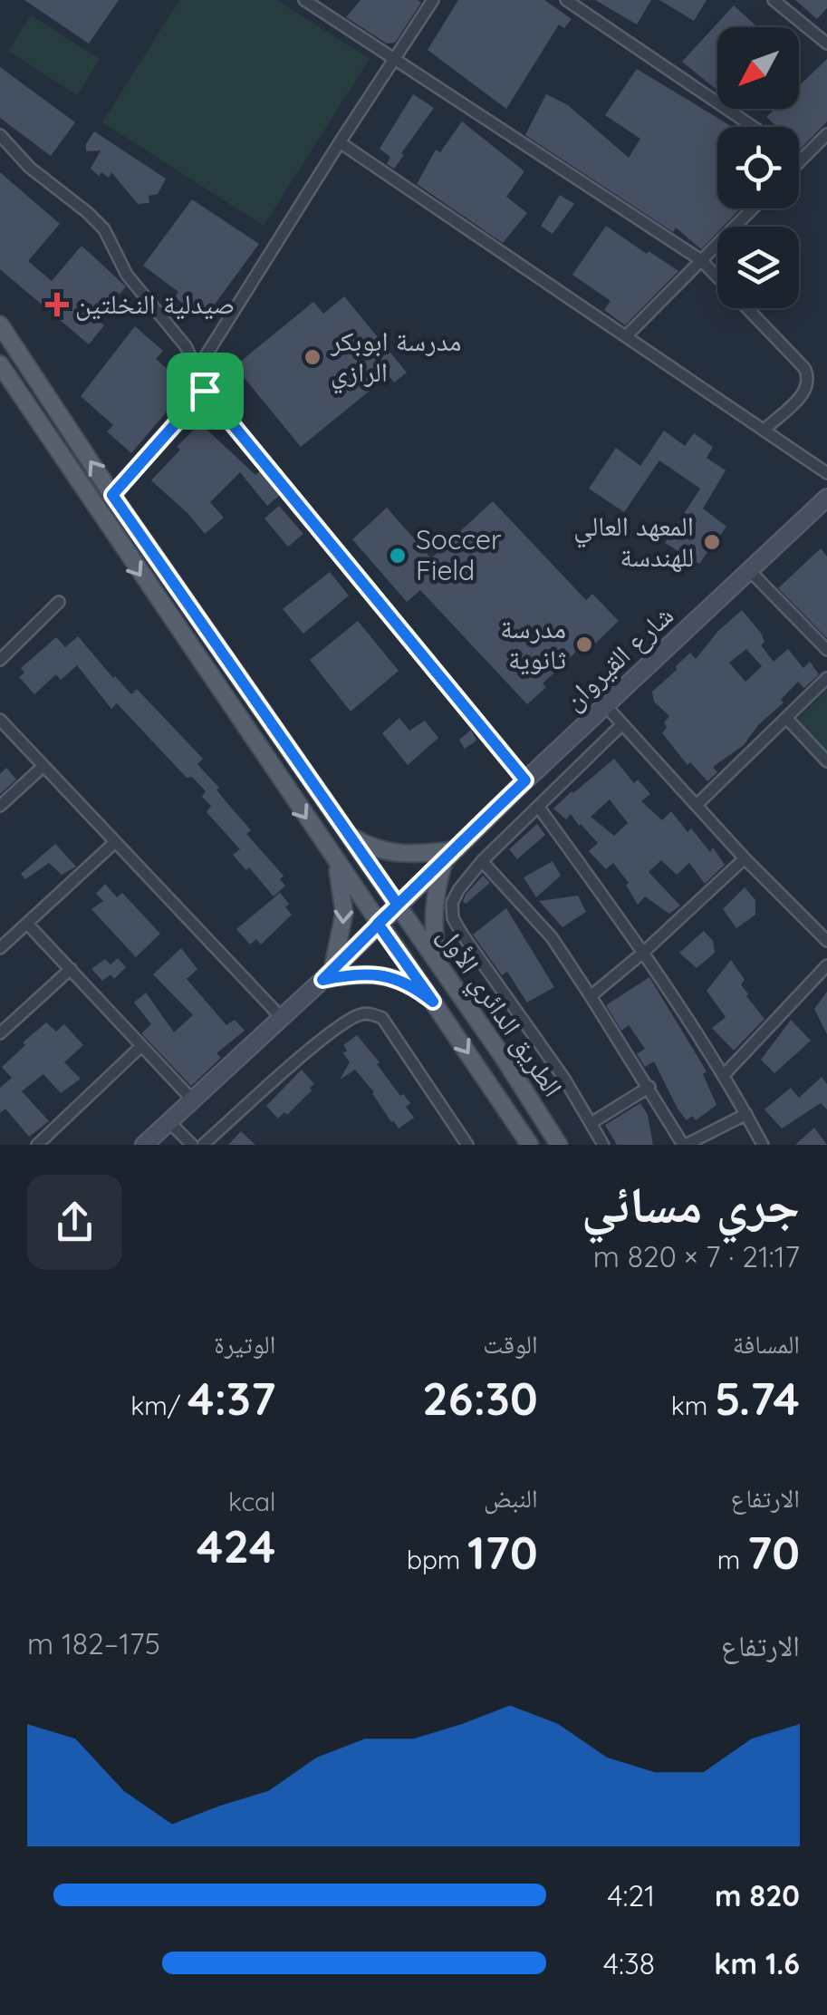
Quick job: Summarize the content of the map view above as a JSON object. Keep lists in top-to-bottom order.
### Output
{
  "streets": {
    "main road": ["شارع القيروان", "الطريق الدائري الأول"]
  },
  "crossings": [
    ["شارع القيروان", "الطريق الدائري الأول"]
  ],
  "places": {
    "health": ["صيدلية النخلتين"],
    "other": [
      "مدرسة ابوبكر الرازي",
      "المعهد العالي للهندسة",
      "Soccer Field",
      "مدرسة ثانوية"
    ]
  },
  "north": "bottom left",
  "page": {
    "heading": ["جري مسائي", "21:17 · 7 × 820 m"],
    "stats": [
      ["المسافة", "5.74 km"],
      ["الوقت", "26:30"],
      ["الوتيرة", "4:37 /km"],
      ["الارتفاع", "70 m"],
      ["النبض", "170 bpm"],
      ["kcal", "424"]
    ],
    "chart": ["الارتفاع", "175–182 m"],
    "list": [
      {
        "name": "820 m",
        "note": "4:21"
      },
      {
        "name": "1.6 km",
        "note": "4:38"
      }
    ]
  }
}
